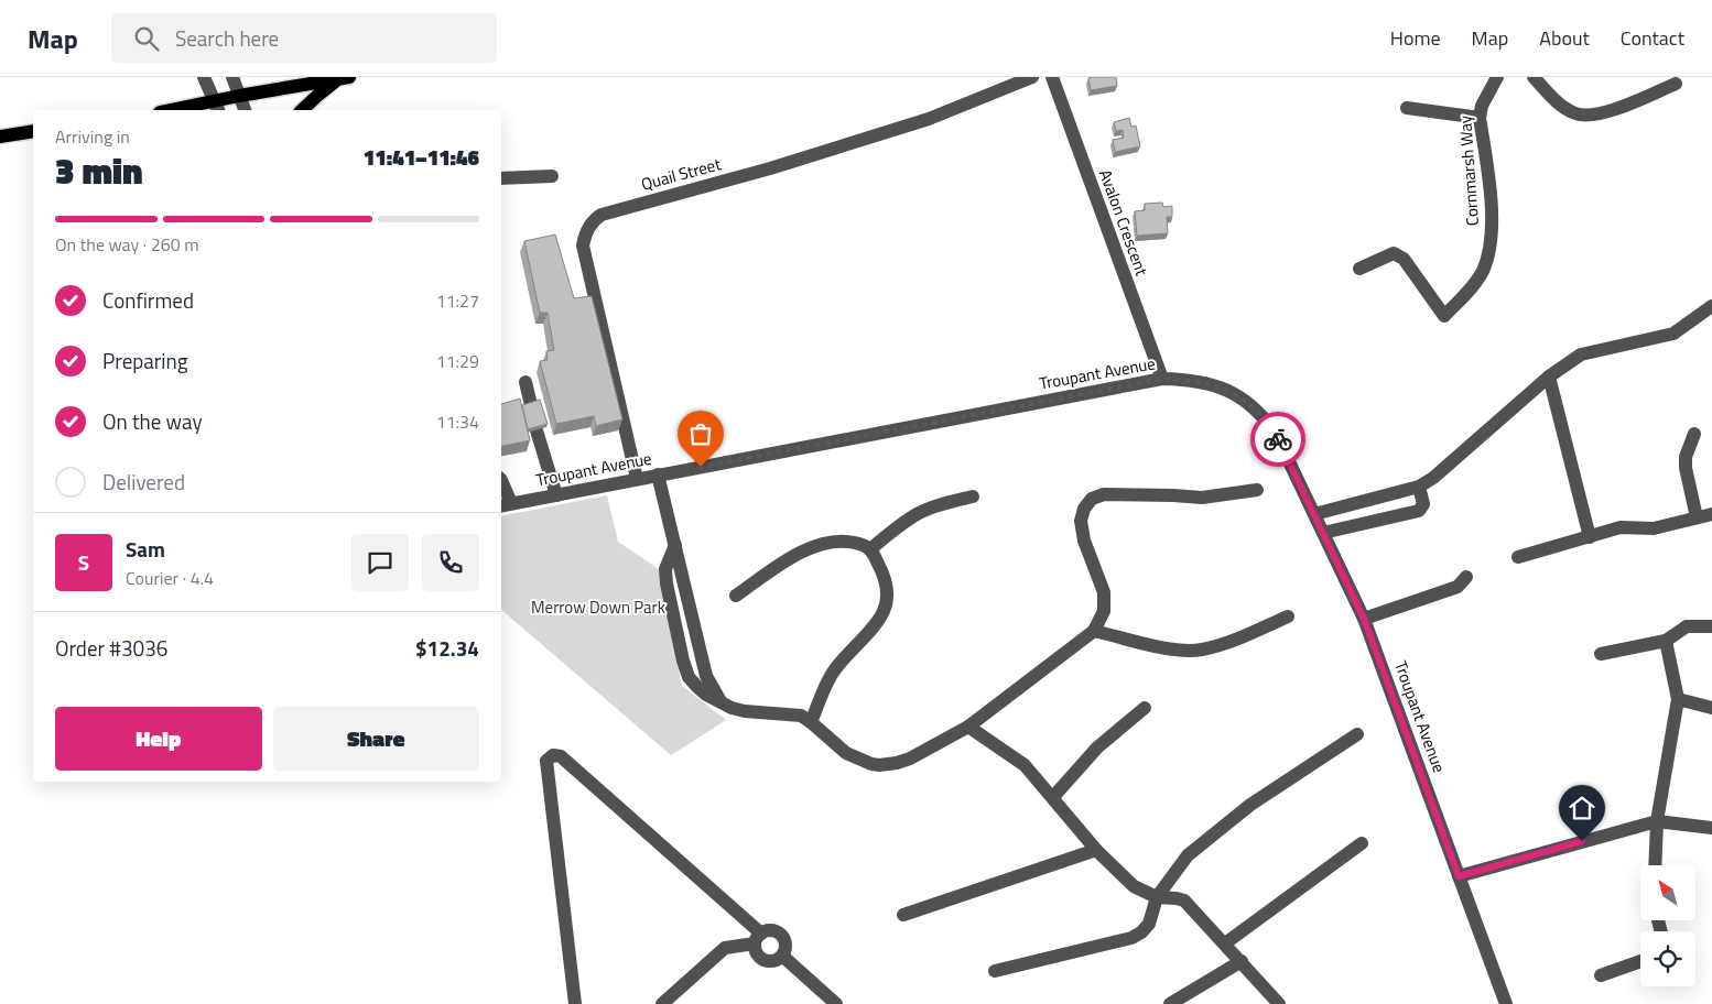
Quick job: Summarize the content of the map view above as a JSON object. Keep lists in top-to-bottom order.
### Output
{
  "streets": {
    "street": [
      "Cornmarsh Way",
      "Quail Street",
      "Avalon Crescent",
      "Troupant Avenue"
    ]
  },
  "crossings": [
    ["Quail Street", "Troupant Avenue"],
    ["Avalon Crescent", "Troupant Avenue"]
  ],
  "parks": ["Merrow Down Park"],
  "north": "top left",
  "page": {
    "header": "Map",
    "search": "Search here",
    "nav": [
      "Home",
      "Map",
      "About",
      "Contact"
    ],
    "heading": ["3 min", "Arriving in", "11:41–11:46"],
    "panel": [
      "Sam",
      "Courier · 4.4",
      "Order #3036",
      "$12.34"
    ],
    "bar": "On the way · 260 m",
    "list": [
      ["Confirmed", "11:27"],
      ["Preparing", "11:29"],
      ["On the way", "11:34"],
      "Delivered"
    ],
    "round": "S",
    "buttons": ["Help", "Share"]
  }
}
